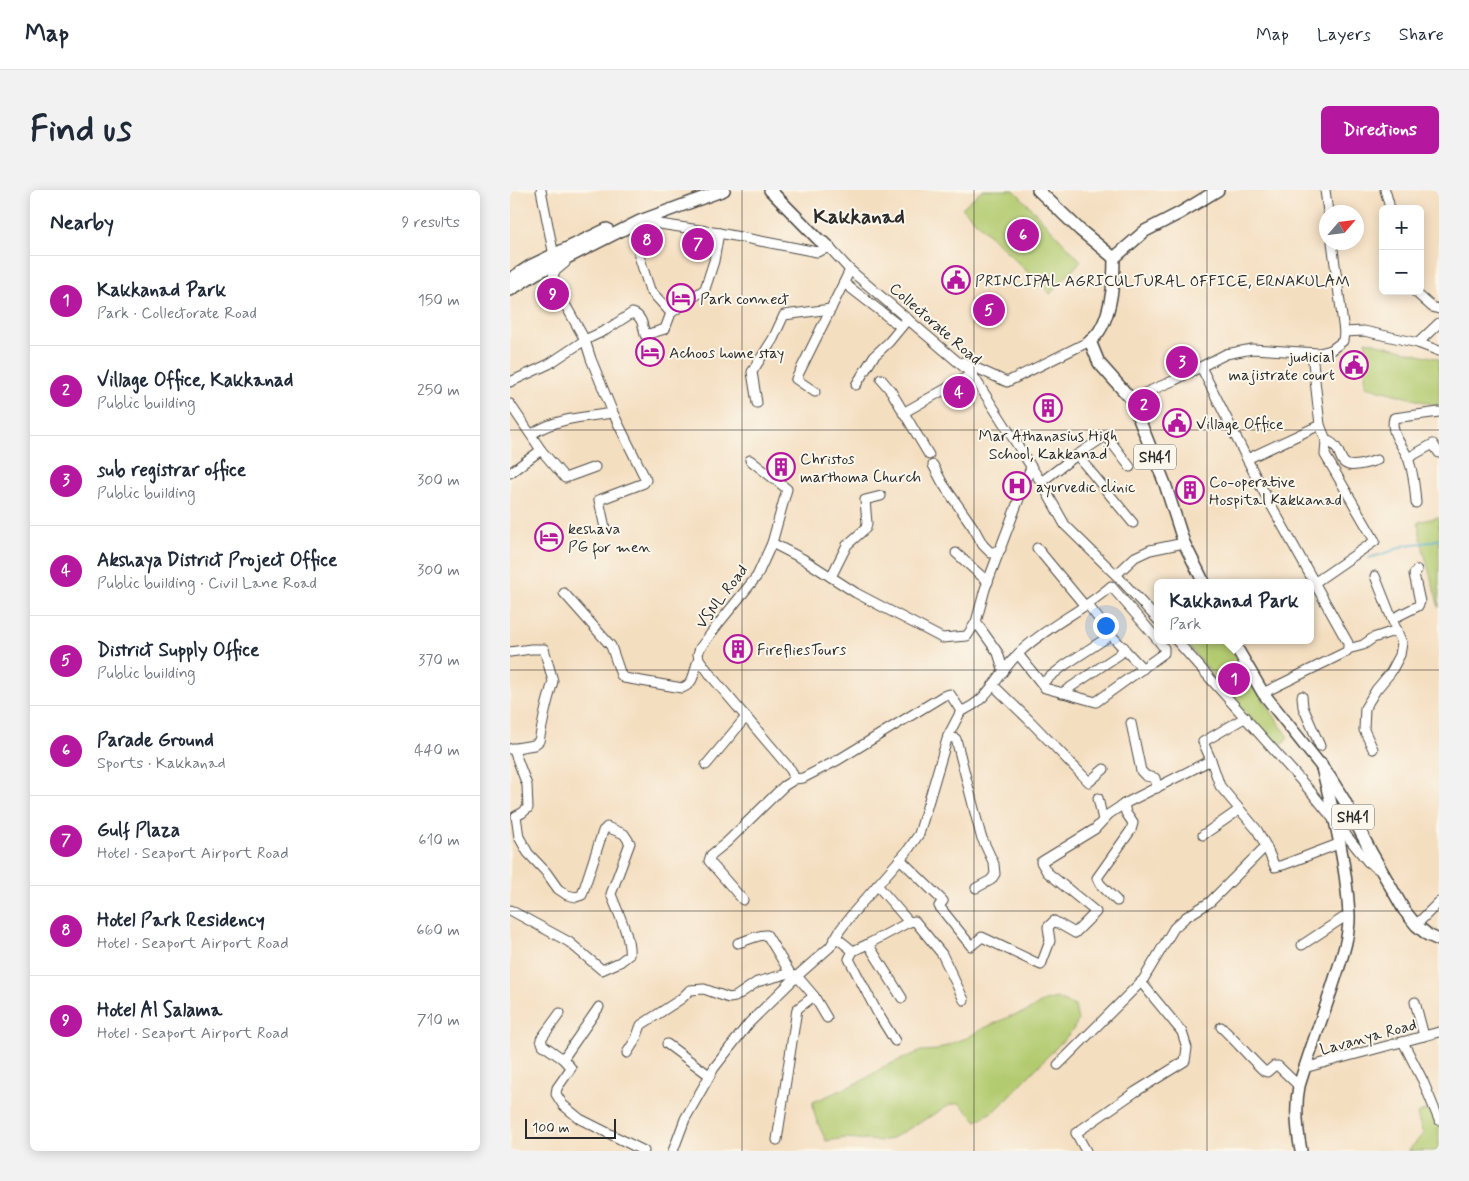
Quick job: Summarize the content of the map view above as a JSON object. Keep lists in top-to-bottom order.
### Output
{
  "streets": {
    "main road": ["Collectorate Road", "SH41"],
    "street": ["VSNL Road", "Lavanya Road"]
  },
  "districts": ["Kakkanad"],
  "places": {
    "public building": ["PRINCIPAL AGRICULTURAL OFFICE, ERNAKULAM", "judicial majistrate court", "Village Office"],
    "hotel": ["Park connect", "Achoos home stay", "keshava PG for men"],
    "building": [
      "Mar Athanasius High School, Kakkanad",
      "Christos marthoma Church",
      "Co-operative Hospital Kakkanad",
      "FirefliesTours"
    ],
    "hospital": ["ayurvedic clinic"]
  },
  "scale_bar": "100 m",
  "north": "top right",
  "page": {
    "header": "Map",
    "nav": ["Map", "Layers", "Share"],
    "buttons": "Directions",
    "title": "Find us",
    "heading": ["Nearby", "9 results"],
    "map_buttons": ["+", "−"],
    "pins": [
      "6",
      "8",
      "7",
      "9",
      "5",
      "3",
      "4",
      "2",
      "1"
    ],
    "list": [
      {
        "mark": "1",
        "name": "Kakkanad Park",
        "note": "Park · Collectorate Road",
        "value": "150 m"
      },
      {
        "mark": "2",
        "name": "Village Office, Kakkanad",
        "note": "Public building",
        "value": "250 m"
      },
      {
        "mark": "3",
        "name": "sub registrar office",
        "note": "Public building",
        "value": "300 m"
      },
      {
        "mark": "4",
        "name": "Akshaya District Project Office",
        "note": "Public building · Civil Lane Road",
        "value": "300 m"
      },
      {
        "mark": "5",
        "name": "District Supply Office",
        "note": "Public building",
        "value": "370 m"
      },
      {
        "mark": "6",
        "name": "Parade Ground",
        "note": "Sports · Kakkanad",
        "value": "440 m"
      },
      {
        "mark": "7",
        "name": "Gulf Plaza",
        "note": "Hotel · Seaport Airport Road",
        "value": "610 m"
      },
      {
        "mark": "8",
        "name": "Hotel Park Residency",
        "note": "Hotel · Seaport Airport Road",
        "value": "660 m"
      },
      {
        "mark": "9",
        "name": "Hotel Al Salama",
        "note": "Hotel · Seaport Airport Road",
        "value": "710 m"
      }
    ],
    "popup": ["Kakkanad Park", "Park"],
    "scale": "100 m"
  }
}
